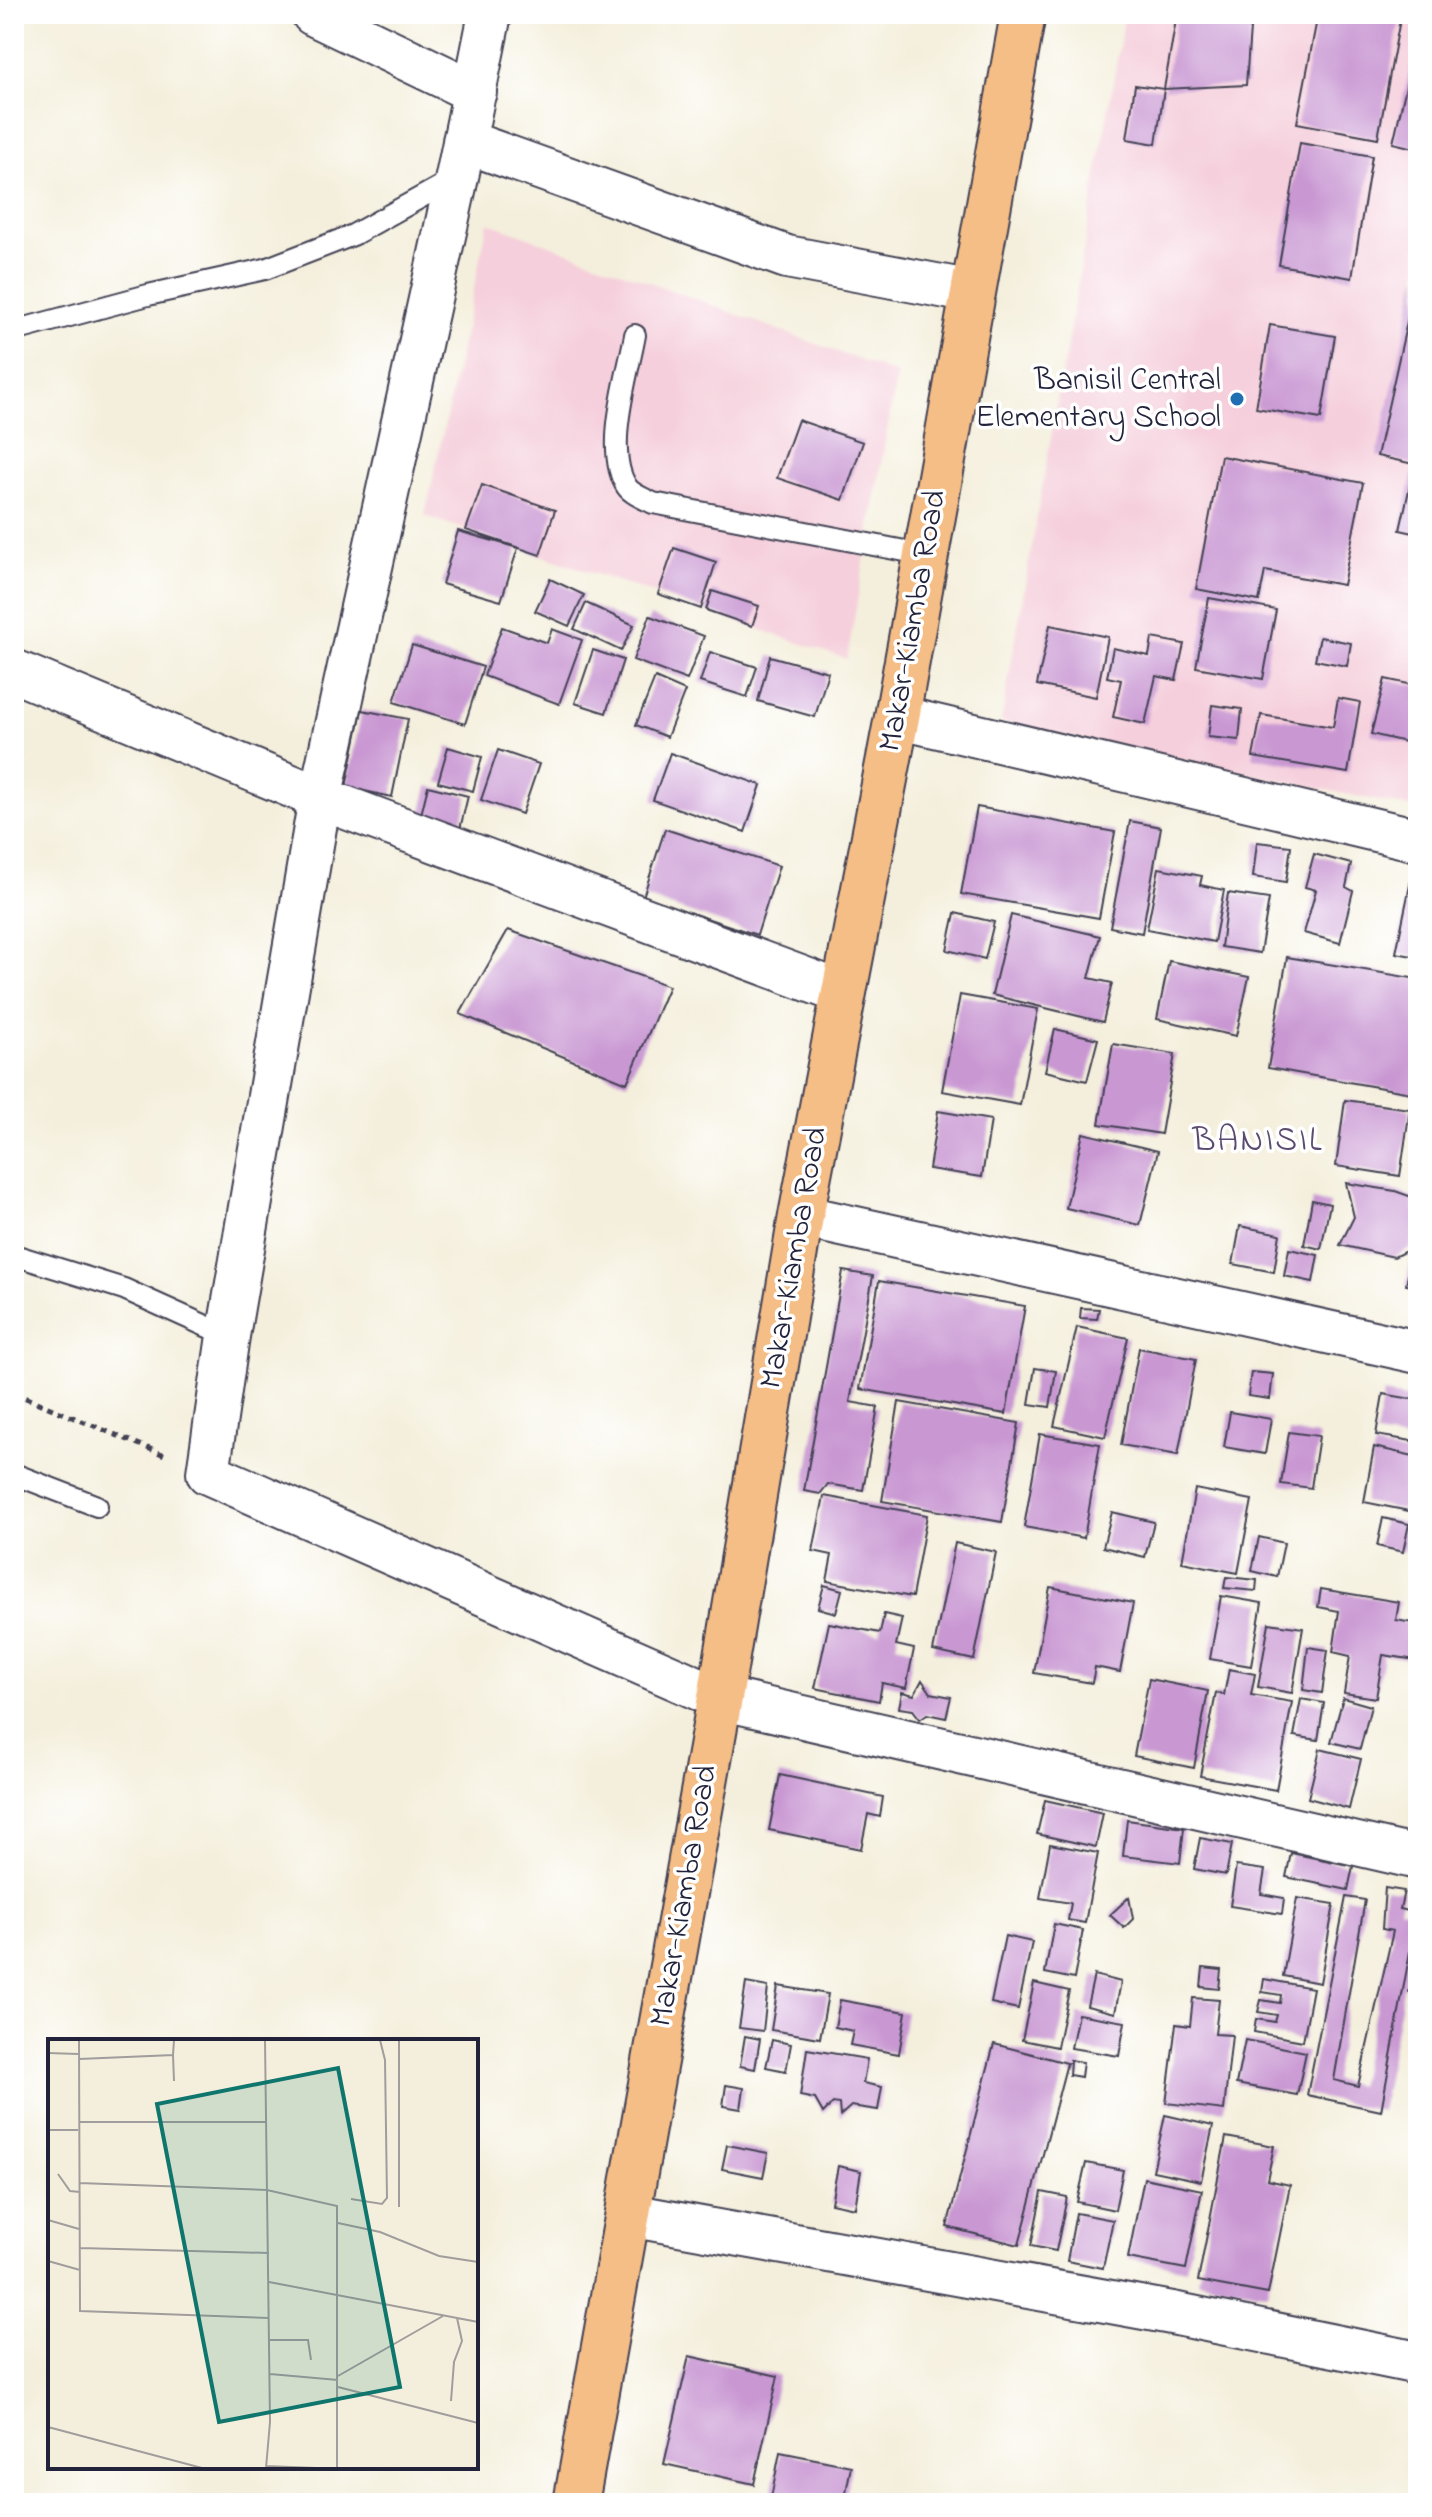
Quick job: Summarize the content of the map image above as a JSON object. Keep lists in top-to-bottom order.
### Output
{
  "streets": {
    "main road": ["Makar-Kiamba Road"]
  },
  "districts": ["BANISIL"],
  "places": ["Banisil Central Elementary School"]
}
